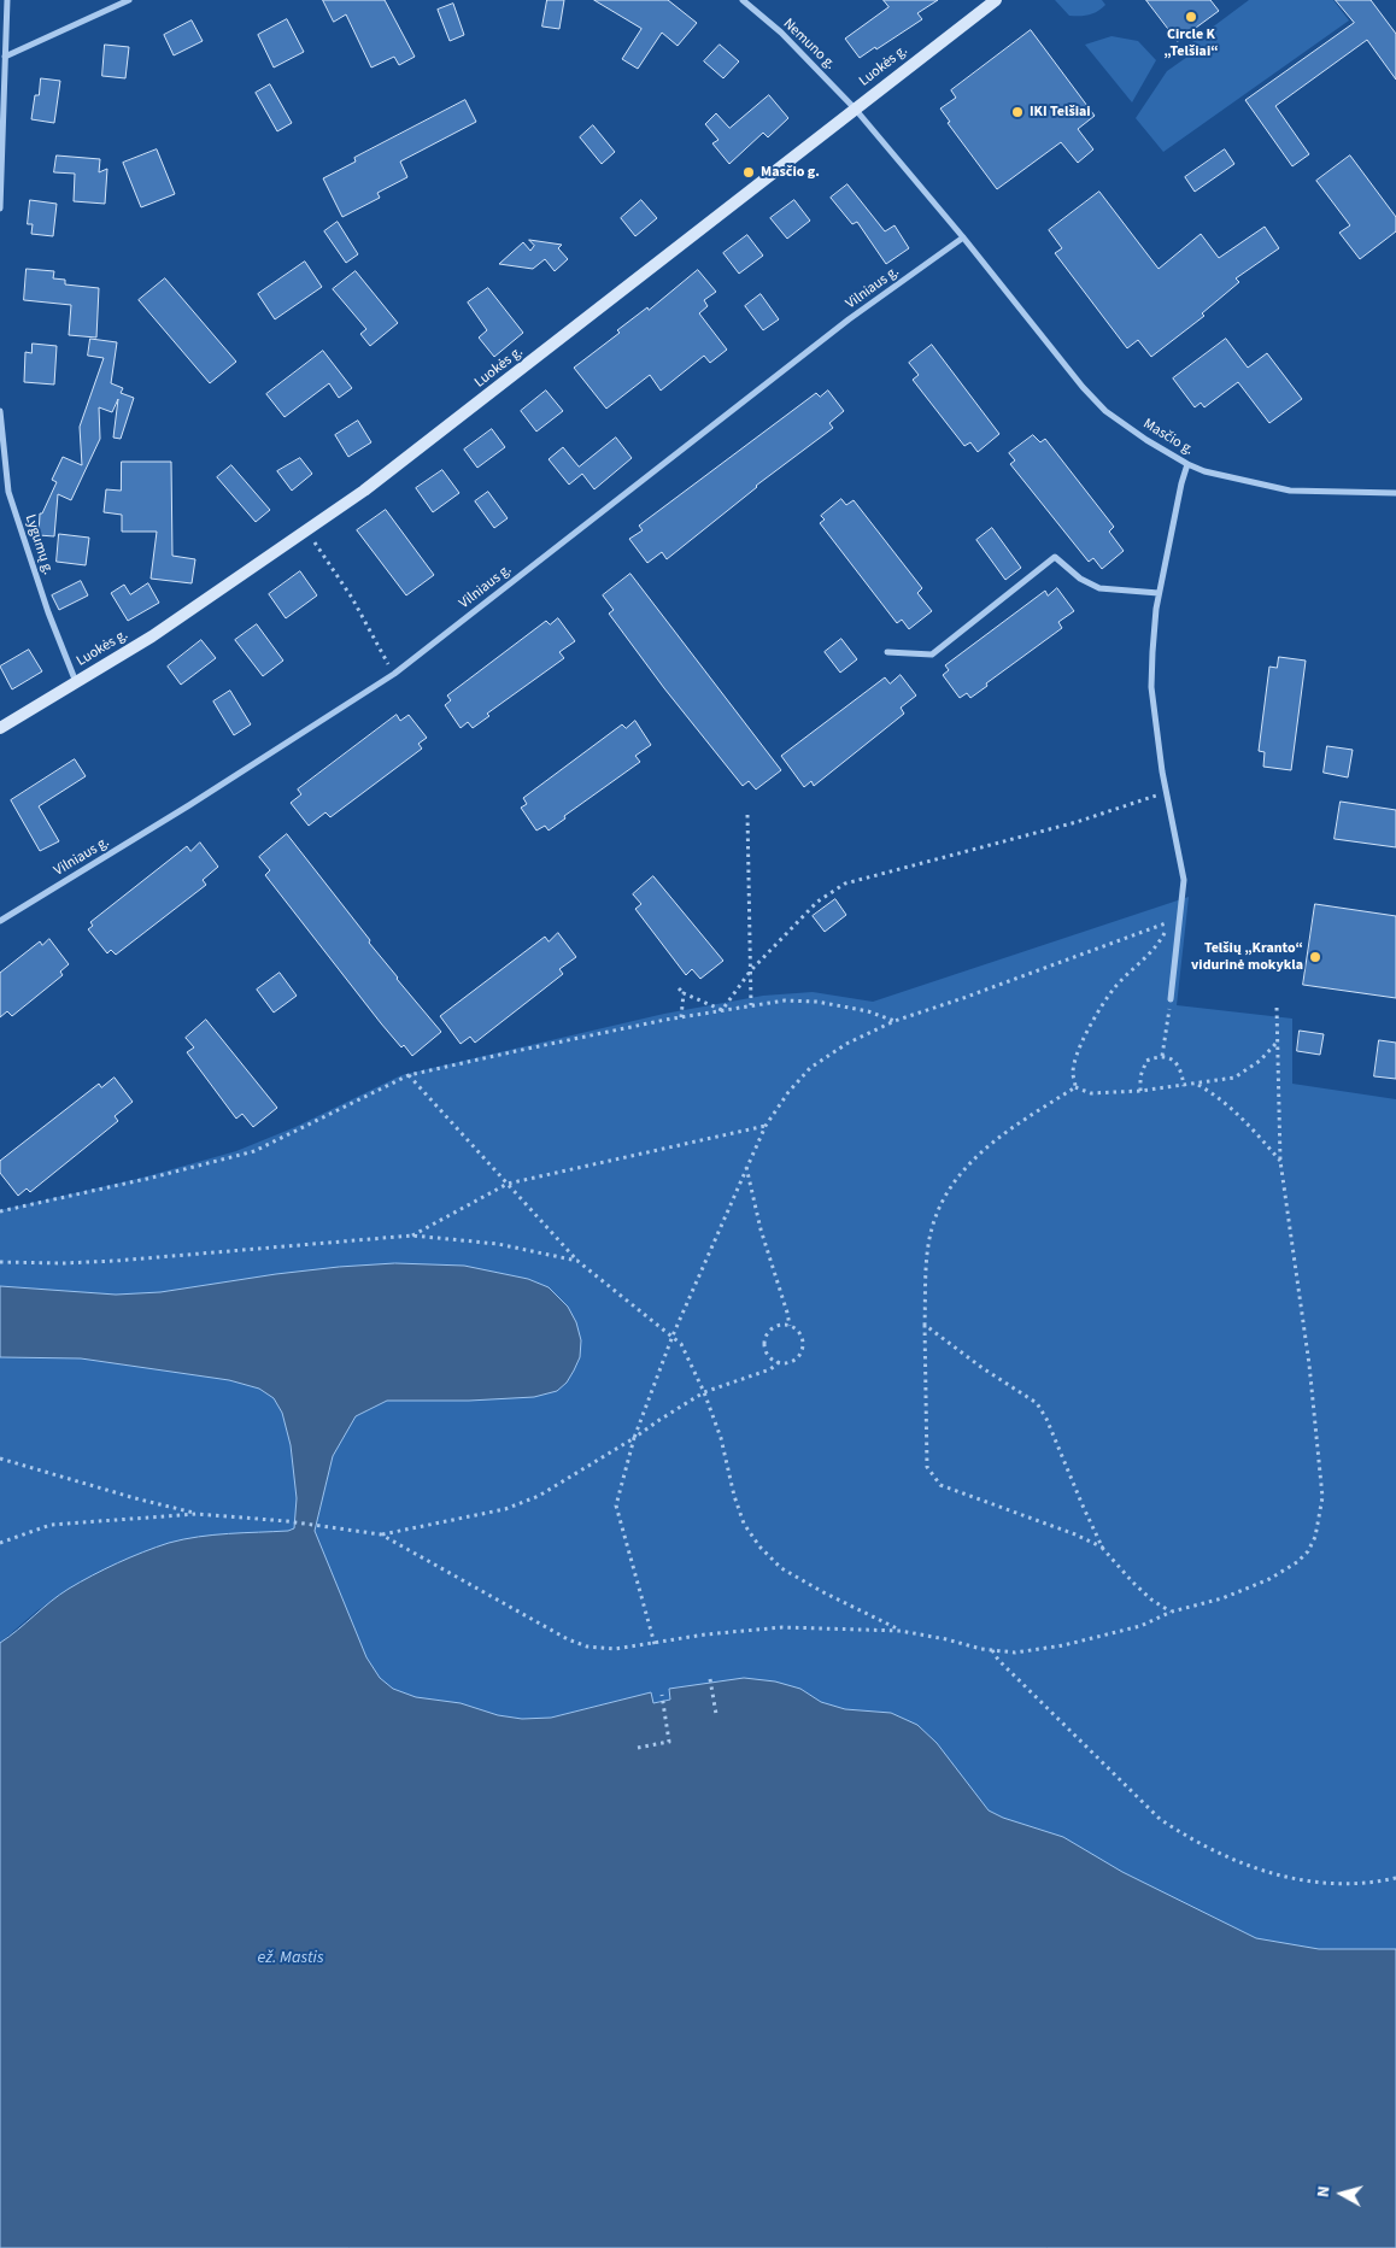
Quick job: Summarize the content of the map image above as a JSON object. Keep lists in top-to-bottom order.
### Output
{
  "streets": {
    "main road": ["Luokės g."],
    "street": [
      "Nemuno g.",
      "Vilniaus g.",
      "Masčio g.",
      "Lygumų g."
    ]
  },
  "crossings": [
    ["Nemuno g.", "Luokės g."],
    ["Nemuno g.", "Masčio g."],
    ["Luokės g.", "Masčio g."],
    ["Luokės g.", "Lygumų g."],
    ["Vilniaus g.", "Masčio g."]
  ],
  "water": ["ež. Mastis"],
  "places": [
    "Circle K „Telšiai“",
    "IKI Telšiai",
    "Masčio g.",
    "Telšių „Kranto“ vidurinė mokykla"
  ],
  "north": "left"
}
